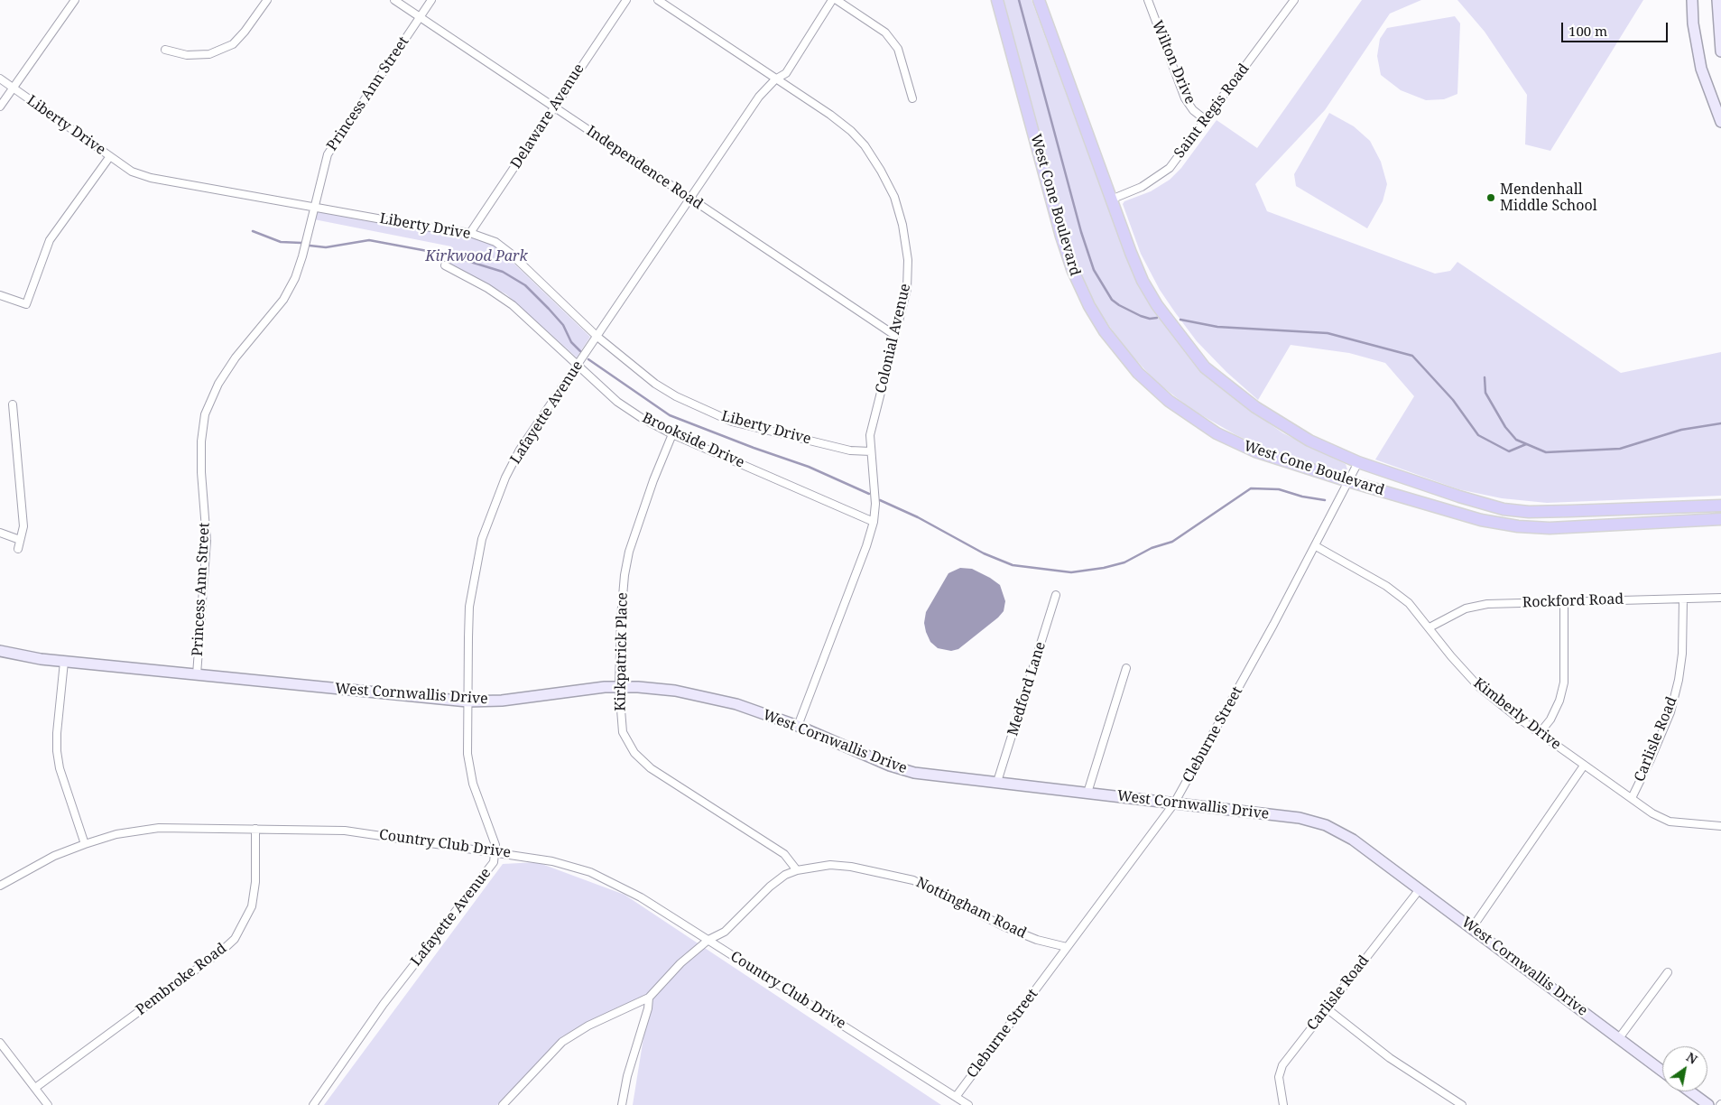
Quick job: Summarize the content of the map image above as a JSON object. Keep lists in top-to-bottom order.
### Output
{
  "streets": {
    "main road": ["West Cone Boulevard"],
    "street": [
      "Wilton Drive",
      "Princess Ann Street",
      "Saint Regis Road",
      "Delaware Avenue",
      "Liberty Drive",
      "Independence Road",
      "Colonial Avenue",
      "Lafayette Avenue",
      "Brookside Drive",
      "Rockford Road",
      "Kirkpatrick Place",
      "Medford Lane",
      "West Cornwallis Drive",
      "Kimberly Drive",
      "Cleburne Street",
      "Carlisle Road",
      "Country Club Drive",
      "Nottingham Road",
      "Pembroke Road"
    ]
  },
  "crossings": [
    ["Wilton Drive", "Saint Regis Road"],
    ["Princess Ann Street", "Liberty Drive"],
    ["Princess Ann Street", "Independence Road"],
    ["Princess Ann Street", "West Cornwallis Drive"],
    ["Saint Regis Road", "West Cone Boulevard"],
    ["Delaware Avenue", "Liberty Drive"],
    ["Delaware Avenue", "Independence Road"],
    ["Liberty Drive", "Colonial Avenue"],
    ["Liberty Drive", "Lafayette Avenue"],
    ["Independence Road", "Colonial Avenue"],
    ["Independence Road", "Lafayette Avenue"],
    ["West Cone Boulevard", "Cleburne Street"],
    ["Colonial Avenue", "Lafayette Avenue"],
    ["Colonial Avenue", "Brookside Drive"],
    ["Colonial Avenue", "West Cornwallis Drive"],
    ["Lafayette Avenue", "Brookside Drive"],
    ["Lafayette Avenue", "West Cornwallis Drive"],
    ["Lafayette Avenue", "Country Club Drive"],
    ["Brookside Drive", "Kirkpatrick Place"],
    ["Rockford Road", "Kimberly Drive"],
    ["Rockford Road", "Carlisle Road"],
    ["Kirkpatrick Place", "West Cornwallis Drive"],
    ["Kirkpatrick Place", "Nottingham Road"],
    ["Medford Lane", "West Cornwallis Drive"],
    ["West Cornwallis Drive", "Cleburne Street"],
    ["West Cornwallis Drive", "Carlisle Road"],
    ["Kimberly Drive", "Cleburne Street"],
    ["Kimberly Drive", "Carlisle Road"],
    ["Cleburne Street", "Country Club Drive"],
    ["Cleburne Street", "Nottingham Road"],
    ["Country Club Drive", "Nottingham Road"],
    ["Country Club Drive", "Pembroke Road"]
  ],
  "parks": ["Kirkwood Park"],
  "places": ["Mendenhall Middle School"],
  "scale_bar": "100 m",
  "north": "top right"
}
